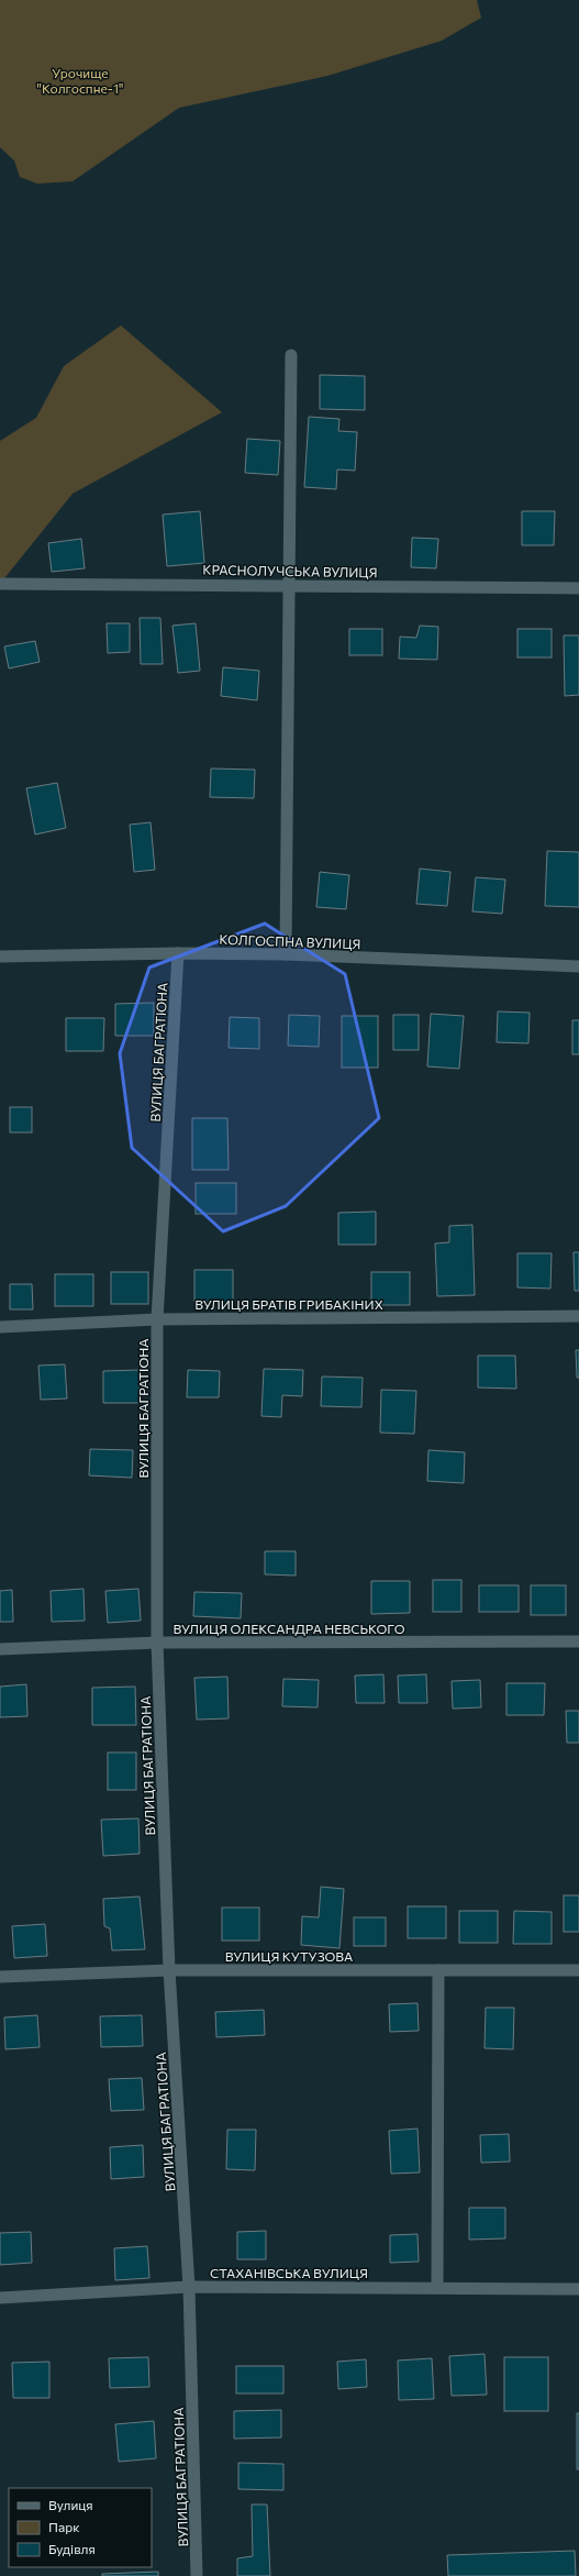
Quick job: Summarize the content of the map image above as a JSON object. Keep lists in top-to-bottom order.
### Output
{
  "streets": {
    "street": [
      "КРАСНОЛУЧСЬКА ВУЛИЦЯ",
      "КОЛГОСПНА ВУЛИЦЯ",
      "ВУЛИЦЯ БАГРАТІОНА",
      "ВУЛИЦЯ БРАТІВ ГРИБАКІНИХ",
      "ВУЛИЦЯ ОЛЕКСАНДРА НЕВСЬКОГО",
      "ВУЛИЦЯ КУТУЗОВА",
      "СТАХАНІВСЬКА ВУЛИЦЯ"
    ]
  },
  "crossings": [
    ["КОЛГОСПНА ВУЛИЦЯ", "ВУЛИЦЯ БАГРАТІОНА"],
    ["ВУЛИЦЯ БАГРАТІОНА", "ВУЛИЦЯ БРАТІВ ГРИБАКІНИХ"],
    ["ВУЛИЦЯ БАГРАТІОНА", "ВУЛИЦЯ ОЛЕКСАНДРА НЕВСЬКОГО"],
    ["ВУЛИЦЯ БАГРАТІОНА", "ВУЛИЦЯ КУТУЗОВА"],
    ["ВУЛИЦЯ БАГРАТІОНА", "СТАХАНІВСЬКА ВУЛИЦЯ"]
  ],
  "parks": ["Урочище \"Колгоспне-1\""],
  "legend": ["Вулиця", "Парк", "Будівля"]
}
